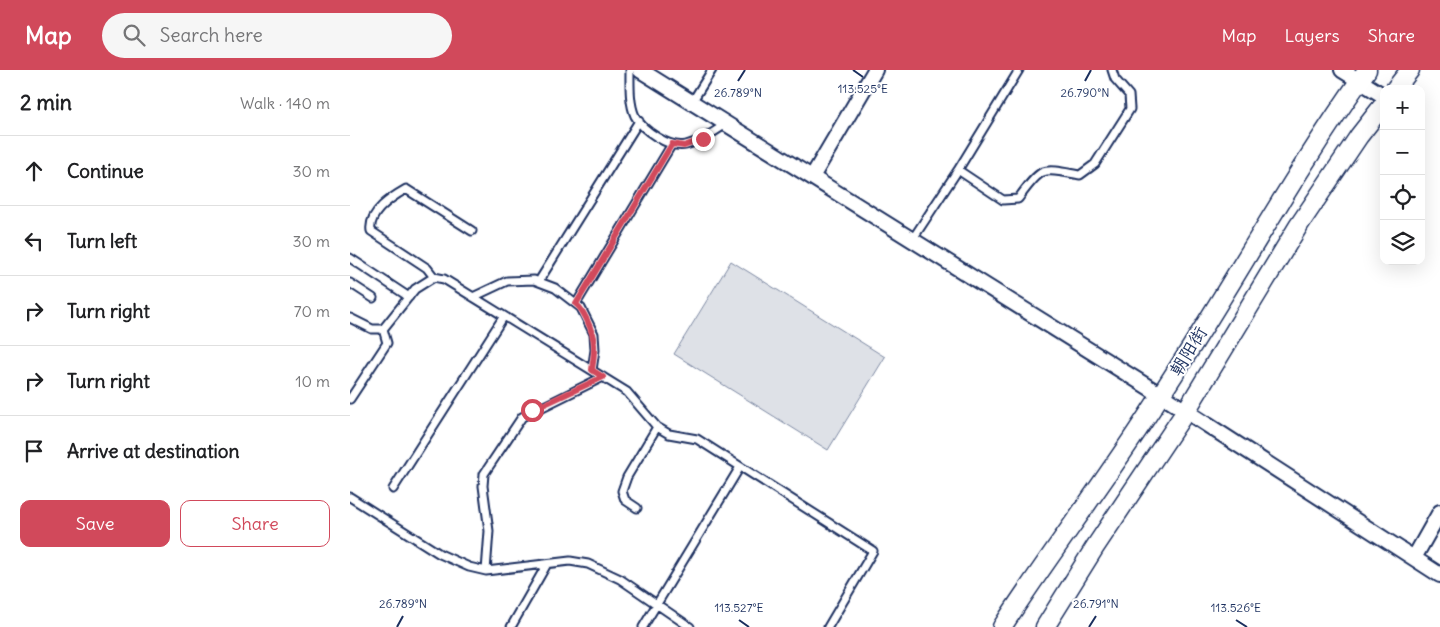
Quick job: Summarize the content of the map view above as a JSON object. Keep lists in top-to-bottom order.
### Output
{
  "streets": {
    "street": ["朝阳街"]
  },
  "page": {
    "header": "Map",
    "search": "Search here",
    "nav": ["Map", "Layers", "Share"],
    "heading": ["2 min", "Walk · 140 m"],
    "map_buttons": ["+", "−"],
    "list": [
      ["Continue", "30 m"],
      ["Turn left", "30 m"],
      ["Turn right", "70 m"],
      ["Turn right", "10 m"],
      "Arrive at destination"
    ],
    "buttons": ["Save", "Share"]
  },
  "coordinates": [
    "113.525°E",
    "26.789°N",
    "26.790°N",
    "26.791°N",
    "113.527°E",
    "113.526°E"
  ]
}
